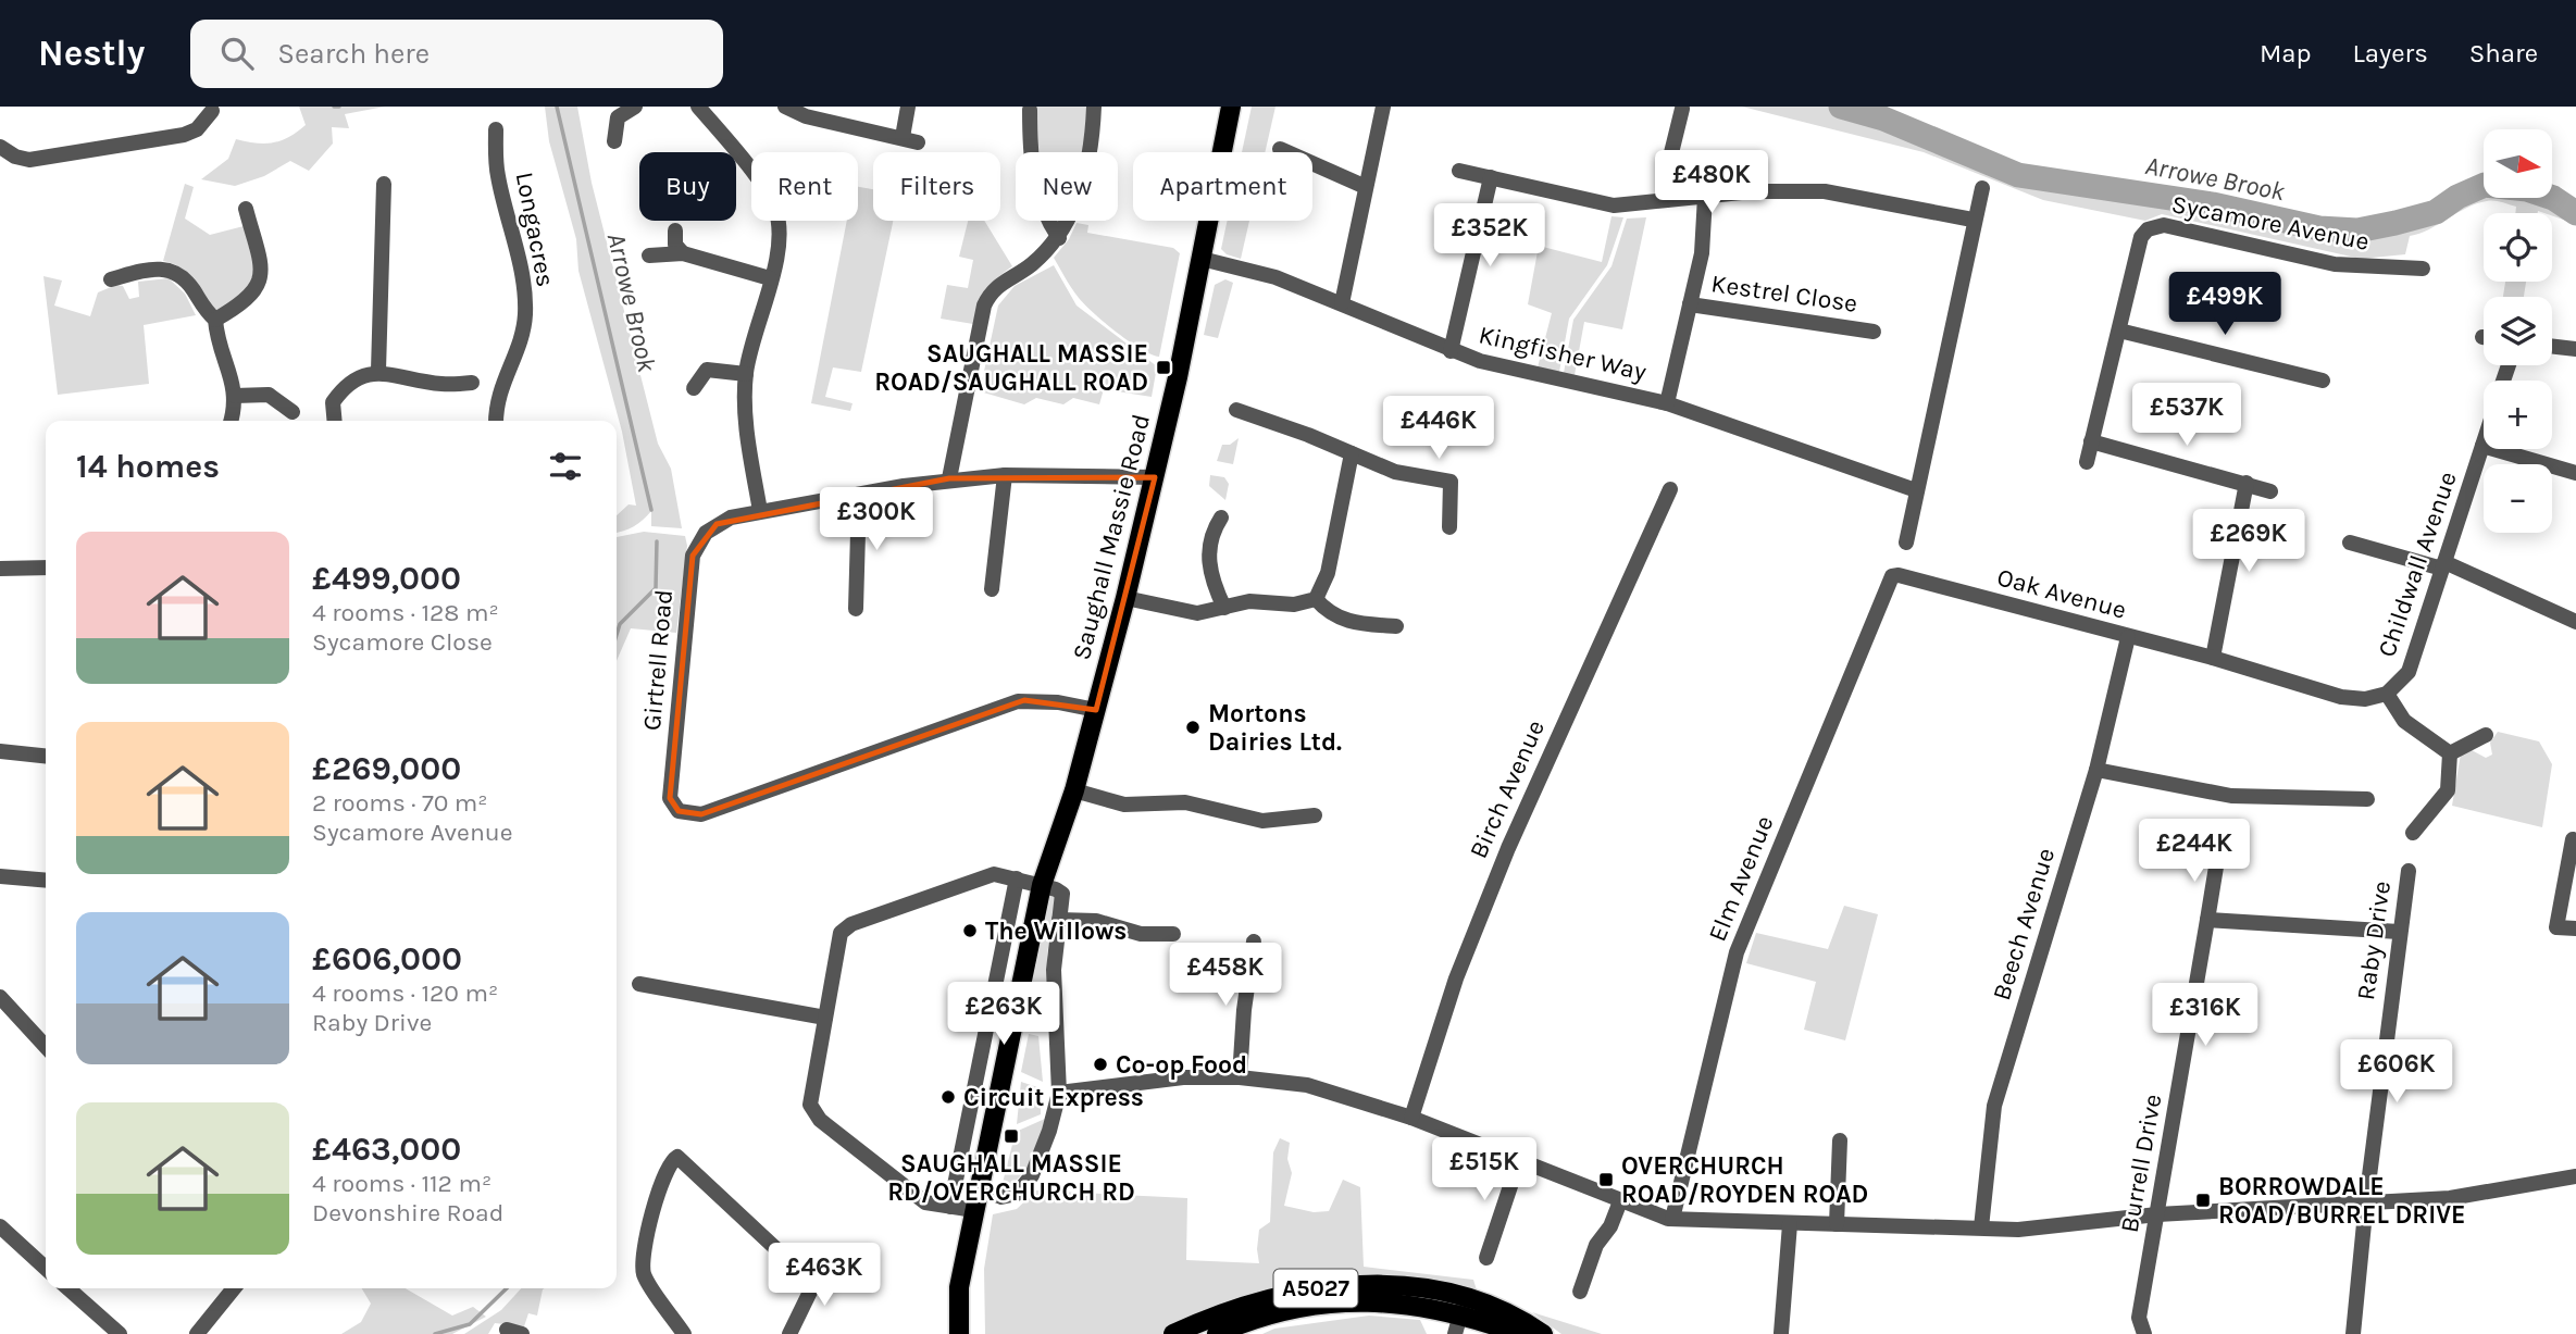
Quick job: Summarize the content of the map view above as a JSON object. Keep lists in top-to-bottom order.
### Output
{
  "streets": {
    "main road": ["Saughall Massie Road", "A5027"],
    "street": [
      "Sycamore Avenue",
      "Longacres",
      "Kestrel Close",
      "Kingfisher Way",
      "Childwall Avenue",
      "Oak Avenue",
      "Girtrell Road",
      "Birch Avenue",
      "Elm Avenue",
      "Beech Avenue",
      "Raby Drive",
      "Burrell Drive"
    ]
  },
  "crossings": [
    ["Kingfisher Way", "Saughall Massie Road"],
    ["Saughall Massie Road", "Girtrell Road"],
    ["Childwall Avenue", "Oak Avenue"],
    ["Oak Avenue", "Elm Avenue"],
    ["Oak Avenue", "Beech Avenue"]
  ],
  "water": ["Arrowe Brook"],
  "places": {
    "transit": [
      "SAUGHALL MASSIE ROAD/SAUGHALL ROAD",
      "SAUGHALL MASSIE RD/OVERCHURCH RD",
      "OVERCHURCH ROAD/ROYDEN ROAD",
      "BORROWDALE ROAD/BURREL DRIVE"
    ],
    "other": [
      "Mortons Dairies Ltd.",
      "The Willows",
      "Co-op Food",
      "Circuit Express"
    ]
  },
  "north": "right",
  "page": {
    "header": "Nestly",
    "search": "Search here",
    "nav": ["Map", "Layers", "Share"],
    "map_buttons": ["+", "−"],
    "price": [
      "£480K",
      "£352K",
      "£499K",
      "£537K",
      "£446K",
      "£300K",
      "£269K",
      "£244K",
      "£458K",
      "£263K",
      "£316K",
      "£606K",
      "£515K",
      "£463K"
    ],
    "chip": [
      "Buy",
      "Rent",
      "Filters",
      "New",
      "Apartment"
    ],
    "heading": "14 homes",
    "list": [
      {
        "name": "£499,000",
        "note": "4 rooms · 128 m² · Sycamore Close"
      },
      {
        "name": "£269,000",
        "note": "2 rooms · 70 m² · Sycamore Avenue"
      },
      {
        "name": "£606,000",
        "note": "4 rooms · 120 m² · Raby Drive"
      },
      {
        "name": "£463,000",
        "note": "4 rooms · 112 m² · Devonshire Road"
      }
    ]
  }
}
